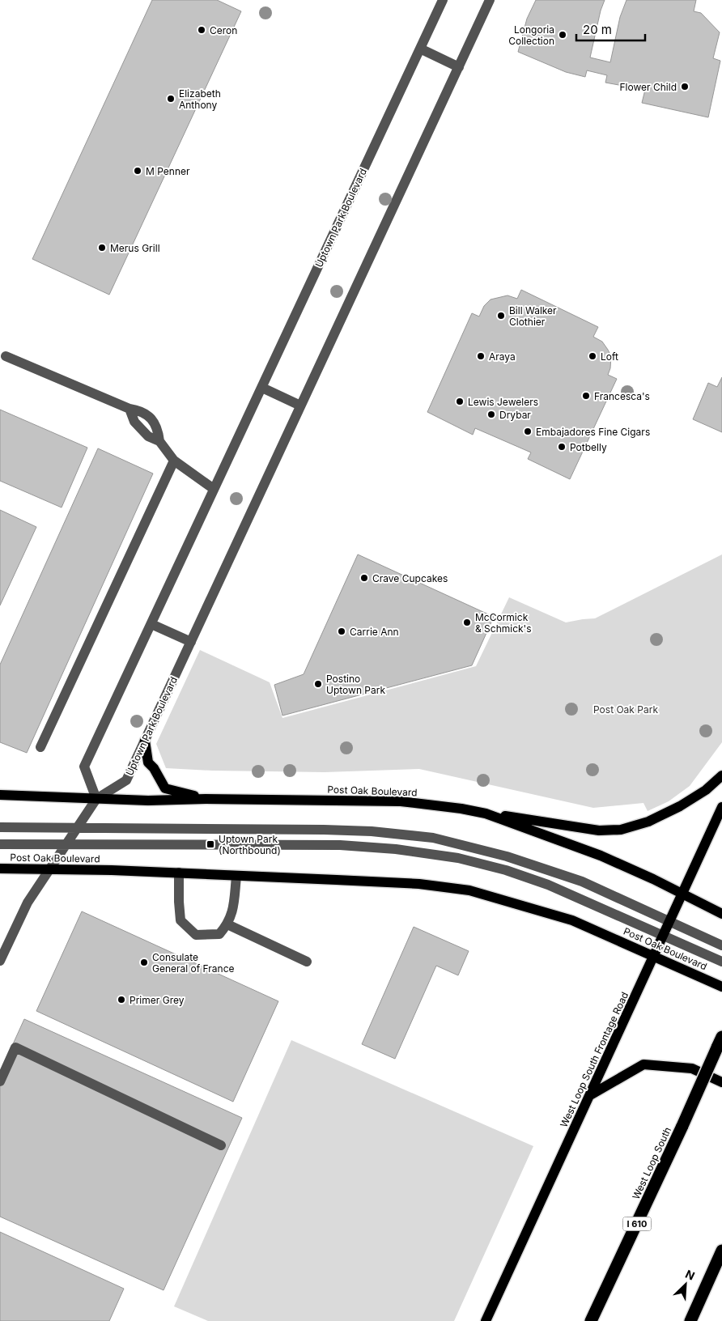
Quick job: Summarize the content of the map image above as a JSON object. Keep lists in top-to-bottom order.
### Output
{
  "streets": {
    "highway": ["West Loop South", "I 610"],
    "main road": ["Post Oak Boulevard", "West Loop South Frontage Road"],
    "street": ["Uptown Park Boulevard"]
  },
  "crossings": [
    ["Uptown Park Boulevard", "Post Oak Boulevard"],
    ["Post Oak Boulevard", "West Loop South Frontage Road"]
  ],
  "parks": ["Post Oak Park"],
  "places": {
    "other": [
      "Ceron",
      "Longoria Collection",
      "Flower Child",
      "Elizabeth Anthony",
      "M Penner",
      "Merus Grill",
      "Bill Walker Clothier",
      "Araya",
      "Loft",
      "Francesca's",
      "Lewis Jewelers",
      "Drybar",
      "Embajadores Fine Cigars",
      "Potbelly",
      "Crave Cupcakes",
      "McCormick & Schmick's",
      "Carrie Ann",
      "Postino Uptown Park",
      "Consulate General of France",
      "Primer Grey"
    ],
    "transit": ["Uptown Park (Northbound)"]
  },
  "scale_bar": "20 m",
  "north": "top right"
}
